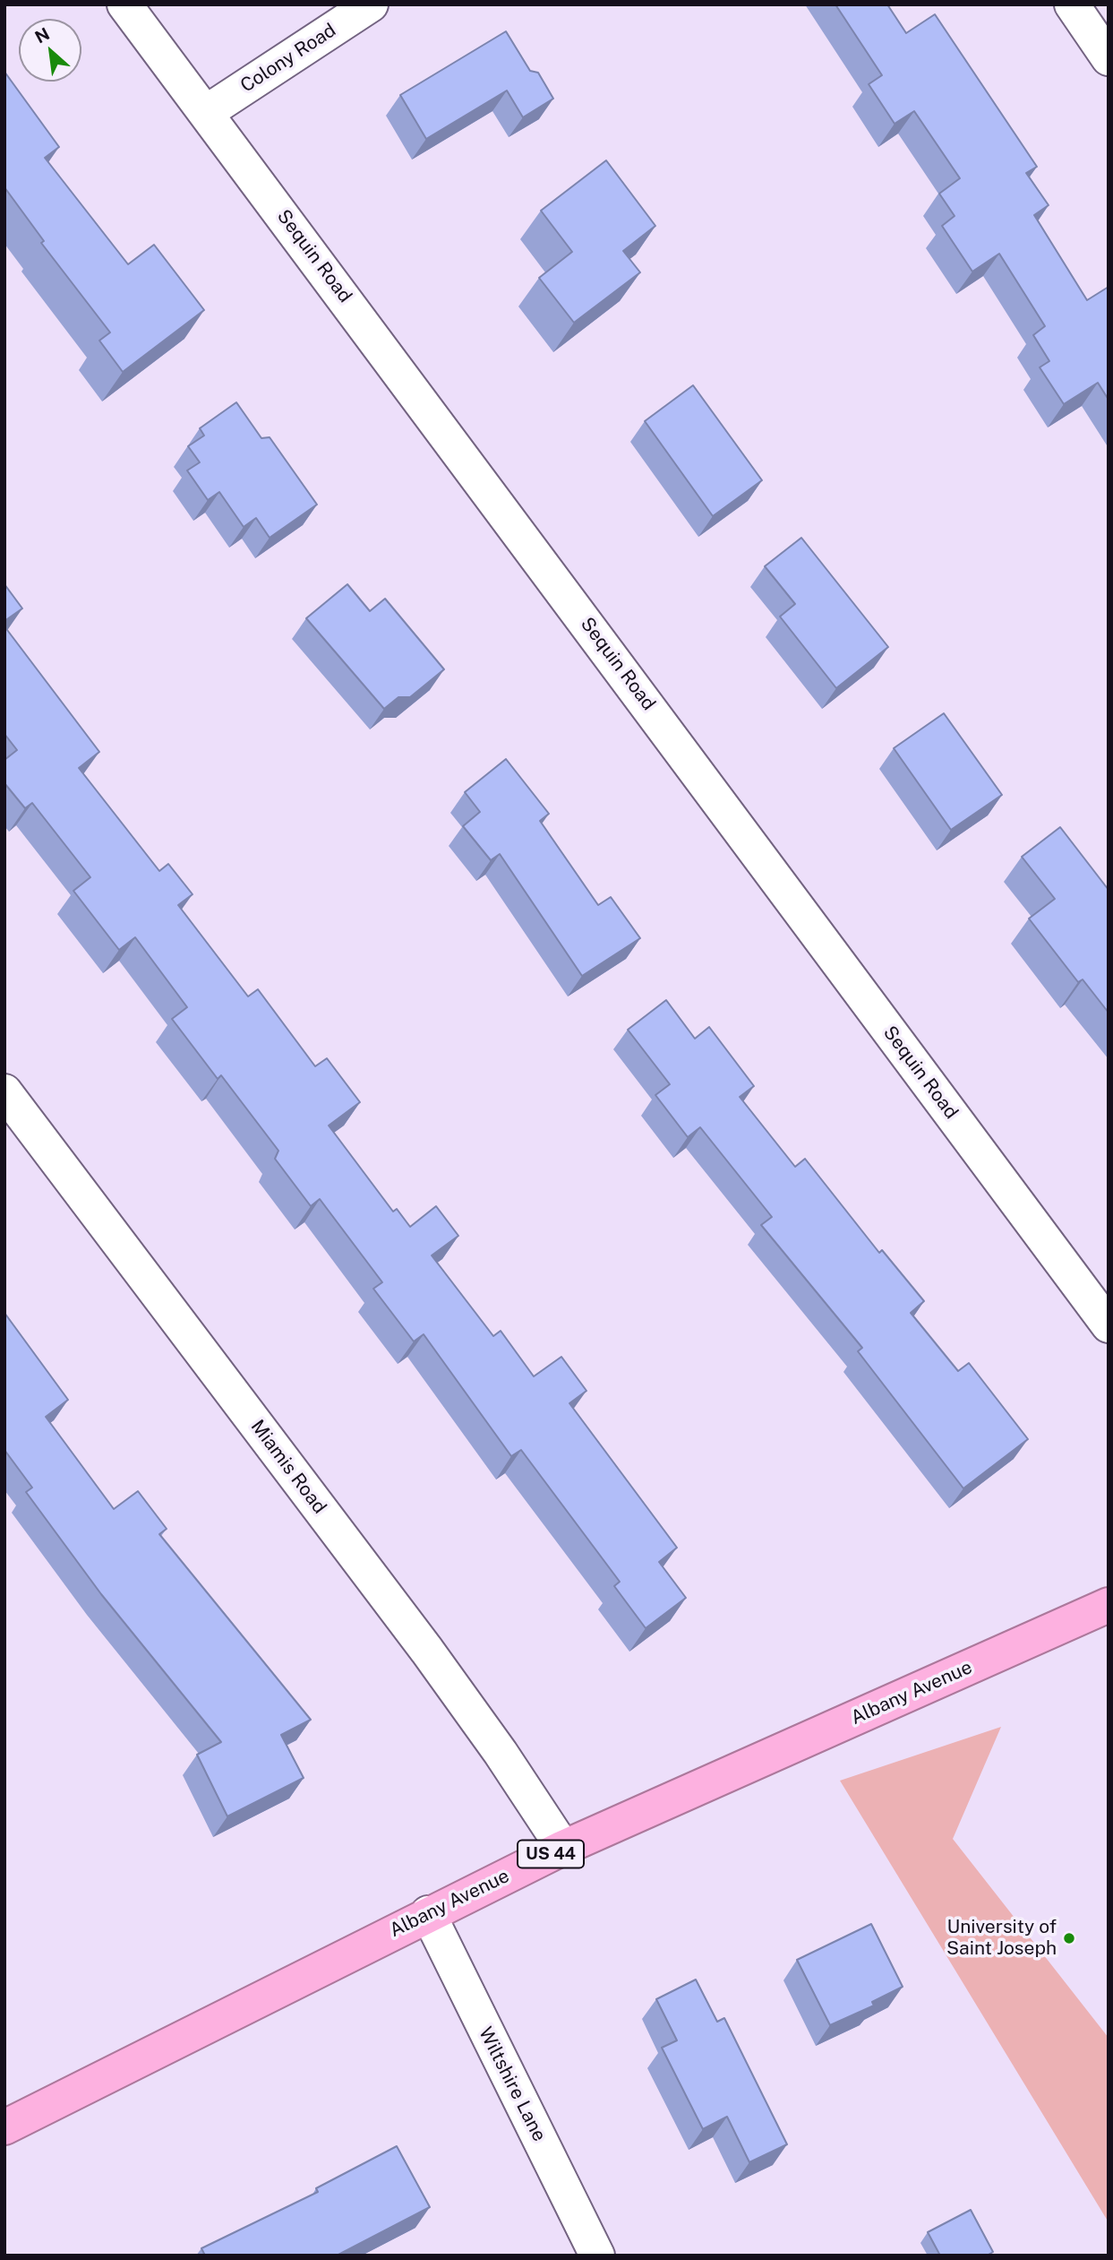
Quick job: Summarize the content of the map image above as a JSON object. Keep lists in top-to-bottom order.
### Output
{
  "streets": {
    "highway": ["Albany Avenue", "US 44"],
    "street": [
      "Colony Road",
      "Sequin Road",
      "Miamis Road",
      "Wiltshire Lane"
    ]
  },
  "crossings": [
    ["Colony Road", "Sequin Road"],
    ["Miamis Road", "Albany Avenue"],
    ["Albany Avenue", "Wiltshire Lane"]
  ],
  "places": ["University of Saint Joseph"],
  "north": "top left"
}
